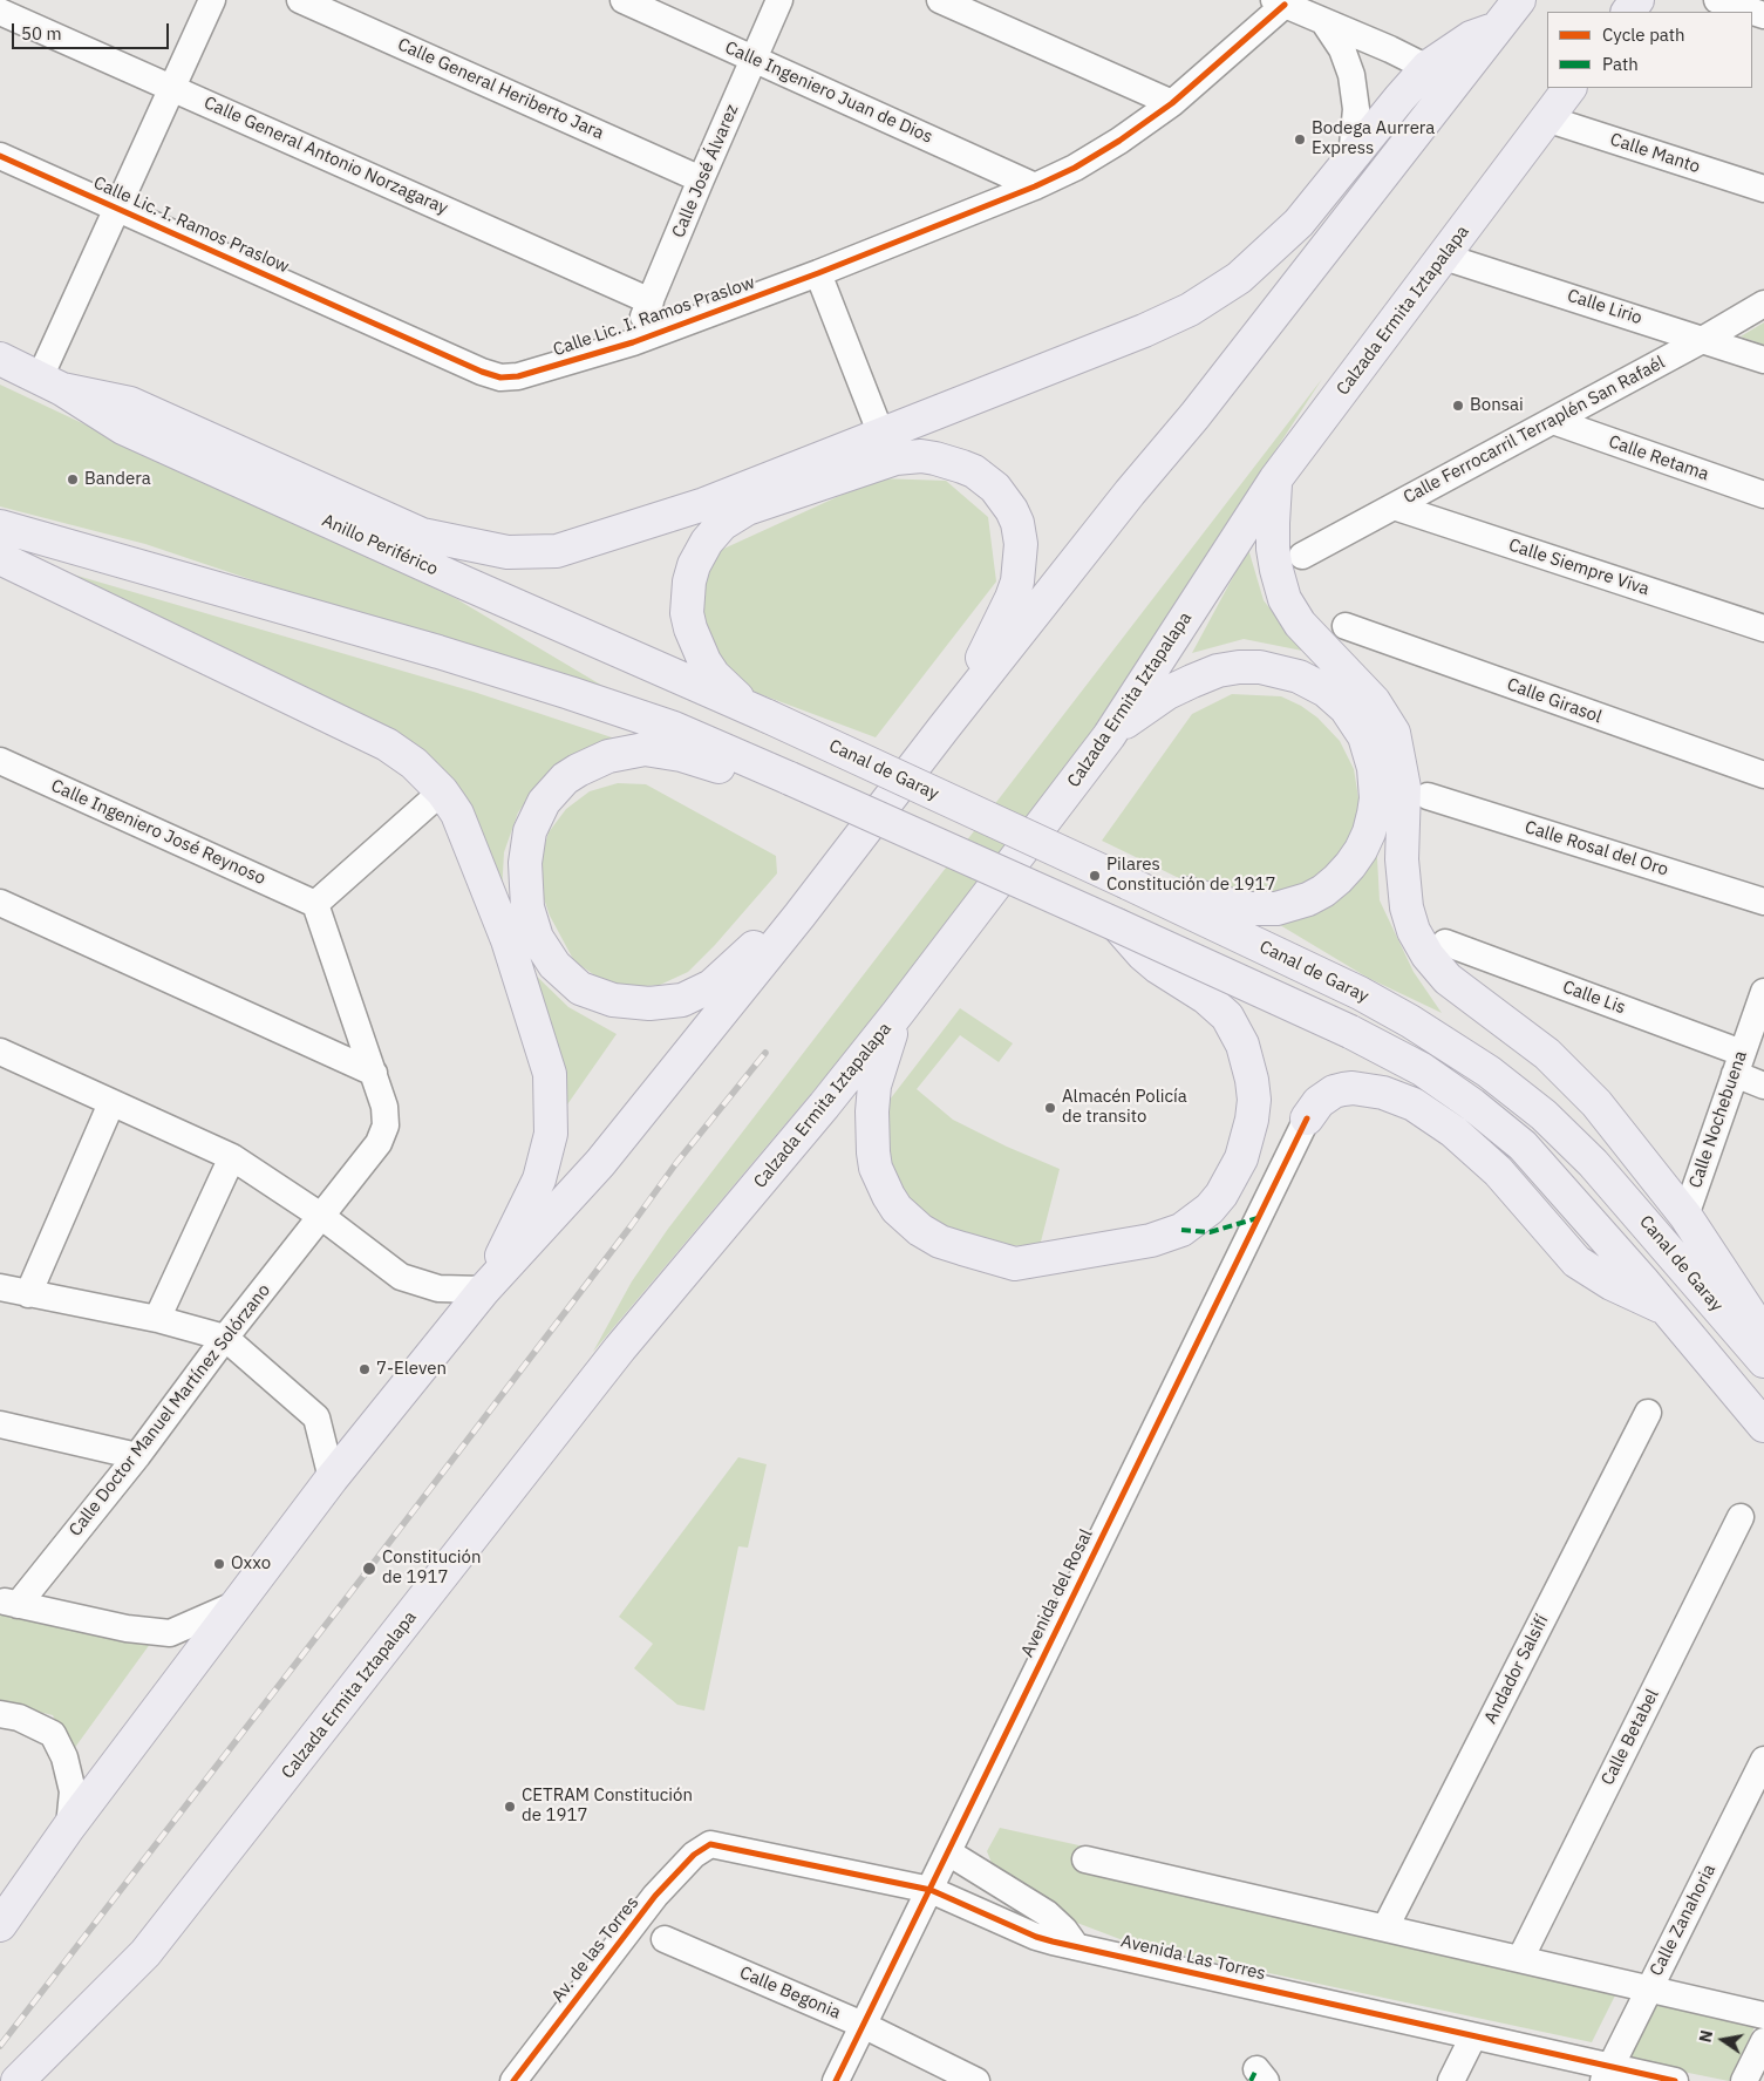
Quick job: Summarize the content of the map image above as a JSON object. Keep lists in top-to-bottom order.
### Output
{
  "streets": {
    "main road": ["Calzada Ermita Iztapalapa", "Anillo Periférico", "Canal de Garay"],
    "street": [
      "Calle General Heriberto Jara",
      "Calle Ingeniero Juan de Dios",
      "Calle Manto",
      "Calle General Antonio Norzagaray",
      "Calle José Álvarez",
      "Calle Lic. I. Ramos Praslow",
      "Calle Lirio",
      "Calle Ferrocarril Terraplén San Rafaél",
      "Calle Retama",
      "Calle Siempre Viva",
      "Calle Girasol",
      "Calle Ingeniero José Reynoso",
      "Calle Rosal del Oro",
      "Calle Lis",
      "Calle Nochebuena",
      "Calle Doctor Manuel Martínez Solórzano",
      "Avenida del Rosal",
      "Andador Salsifí",
      "Calle Betabel",
      "Calle Zanahoria",
      "Av. de las Torres",
      "Avenida Las Torres",
      "Calle Begonia"
    ]
  },
  "crossings": [
    ["Calle General Heriberto Jara", "Calle José Álvarez"],
    ["Calle Ingeniero Juan de Dios", "Calle José Álvarez"],
    ["Calle Ingeniero Juan de Dios", "Calle Lic. I. Ramos Praslow"],
    ["Calle Manto", "Calzada Ermita Iztapalapa"],
    ["Calle General Antonio Norzagaray", "Calle José Álvarez"],
    ["Calle José Álvarez", "Calle Lic. I. Ramos Praslow"],
    ["Calle Lirio", "Calzada Ermita Iztapalapa"],
    ["Calle Lirio", "Calle Ferrocarril Terraplén San Rafaél"],
    ["Calle Ferrocarril Terraplén San Rafaél", "Calle Retama"],
    ["Calle Ferrocarril Terraplén San Rafaél", "Calle Siempre Viva"],
    ["Anillo Periférico", "Canal de Garay"],
    ["Calle Ingeniero José Reynoso", "Calle Doctor Manuel Martínez Solórzano"],
    ["Calle Lis", "Calle Nochebuena"],
    ["Avenida del Rosal", "Avenida Las Torres"],
    ["Avenida del Rosal", "Calle Begonia"],
    ["Calle Zanahoria", "Avenida Las Torres"],
    ["Av. de las Torres", "Avenida Las Torres"]
  ],
  "places": [
    "Bodega Aurrera Express",
    "Bonsai",
    "Bandera",
    "Pilares Constitución de 1917",
    "Almacén Policía de transito",
    "7-Eleven",
    "Oxxo",
    "Constitución de 1917",
    "CETRAM Constitución de 1917"
  ],
  "legend": ["Cycle path", "Path"],
  "scale_bar": "50 m",
  "north": "left"
}
